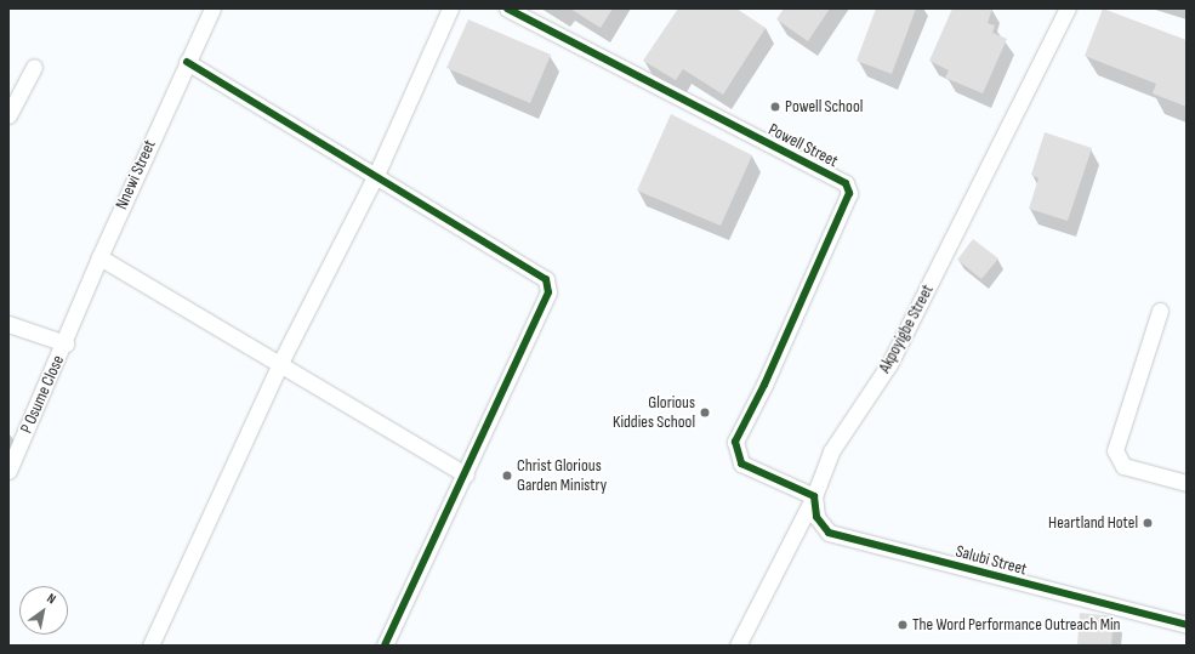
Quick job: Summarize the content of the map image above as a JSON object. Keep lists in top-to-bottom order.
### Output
{
  "streets": {
    "street": [
      "Powell Street",
      "Nnewi Street",
      "Akpoyigbe Street",
      "P Osume Close",
      "Salubi Street"
    ]
  },
  "crossings": [
    ["Powell Street", "Akpoyigbe Street"],
    ["Powell Street", "Salubi Street"],
    ["Nnewi Street", "P Osume Close"],
    ["Akpoyigbe Street", "Salubi Street"]
  ],
  "places": [
    "Powell School",
    "Glorious Kiddies School",
    "Christ Glorious Garden Ministry",
    "Heartland Hotel",
    "The Word Performance Outreach Min"
  ],
  "north": "top right"
}
